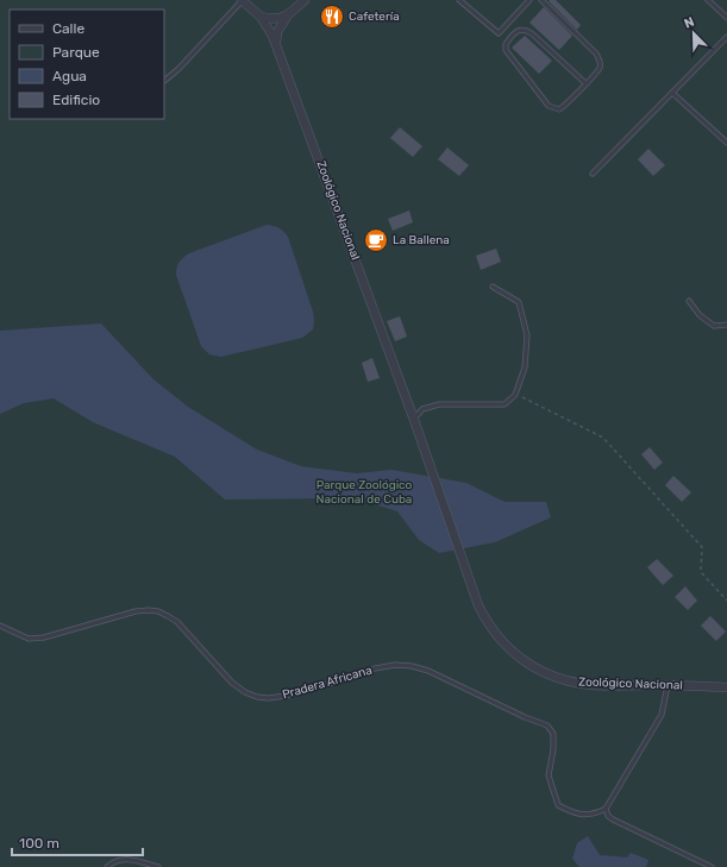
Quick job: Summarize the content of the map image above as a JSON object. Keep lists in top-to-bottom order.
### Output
{
  "streets": {
    "street": ["Zoológico Nacional"],
    "lane": ["Pradera Africana"]
  },
  "parks": ["Parque Zoológico Nacional de Cuba"],
  "places": {
    "restaurant": ["Cafetería"],
    "cafe": ["La Ballena"]
  },
  "legend": [
    "Calle",
    "Parque",
    "Agua",
    "Edificio"
  ],
  "scale_bar": "100 m",
  "north": "top left"
}
